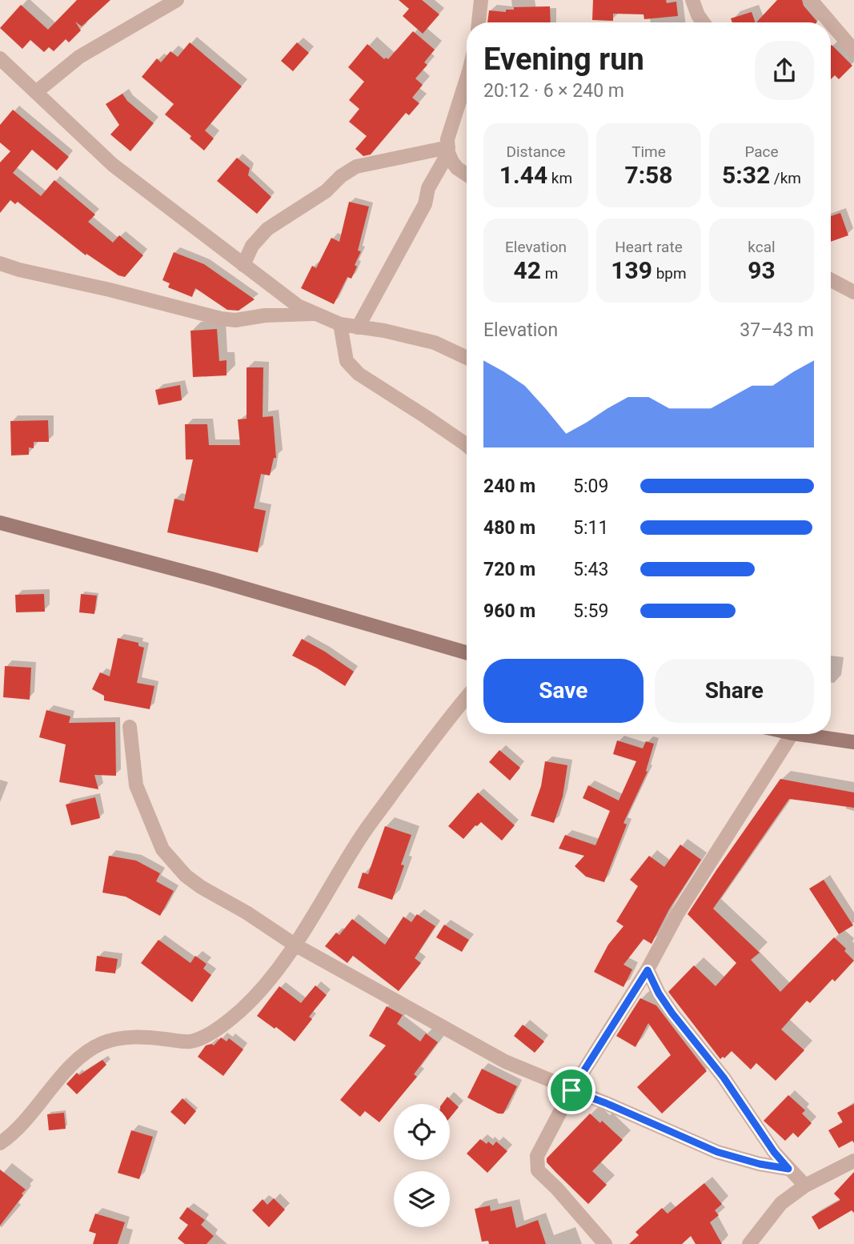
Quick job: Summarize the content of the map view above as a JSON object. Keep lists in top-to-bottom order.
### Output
{
  "page": {
    "heading": ["Evening run", "20:12 · 6 × 240 m"],
    "stats": [
      ["Distance", "1.44 km"],
      ["Time", "7:58"],
      ["Pace", "5:32 /km"],
      ["Elevation", "42 m"],
      ["Heart rate", "139 bpm"],
      ["kcal", "93"]
    ],
    "chart": ["Elevation", "37–43 m"],
    "list": [
      {
        "name": "240 m",
        "note": "5:09"
      },
      {
        "name": "480 m",
        "note": "5:11"
      },
      {
        "name": "720 m",
        "note": "5:43"
      },
      {
        "name": "960 m",
        "note": "5:59"
      }
    ],
    "buttons": ["Save", "Share"]
  }
}
